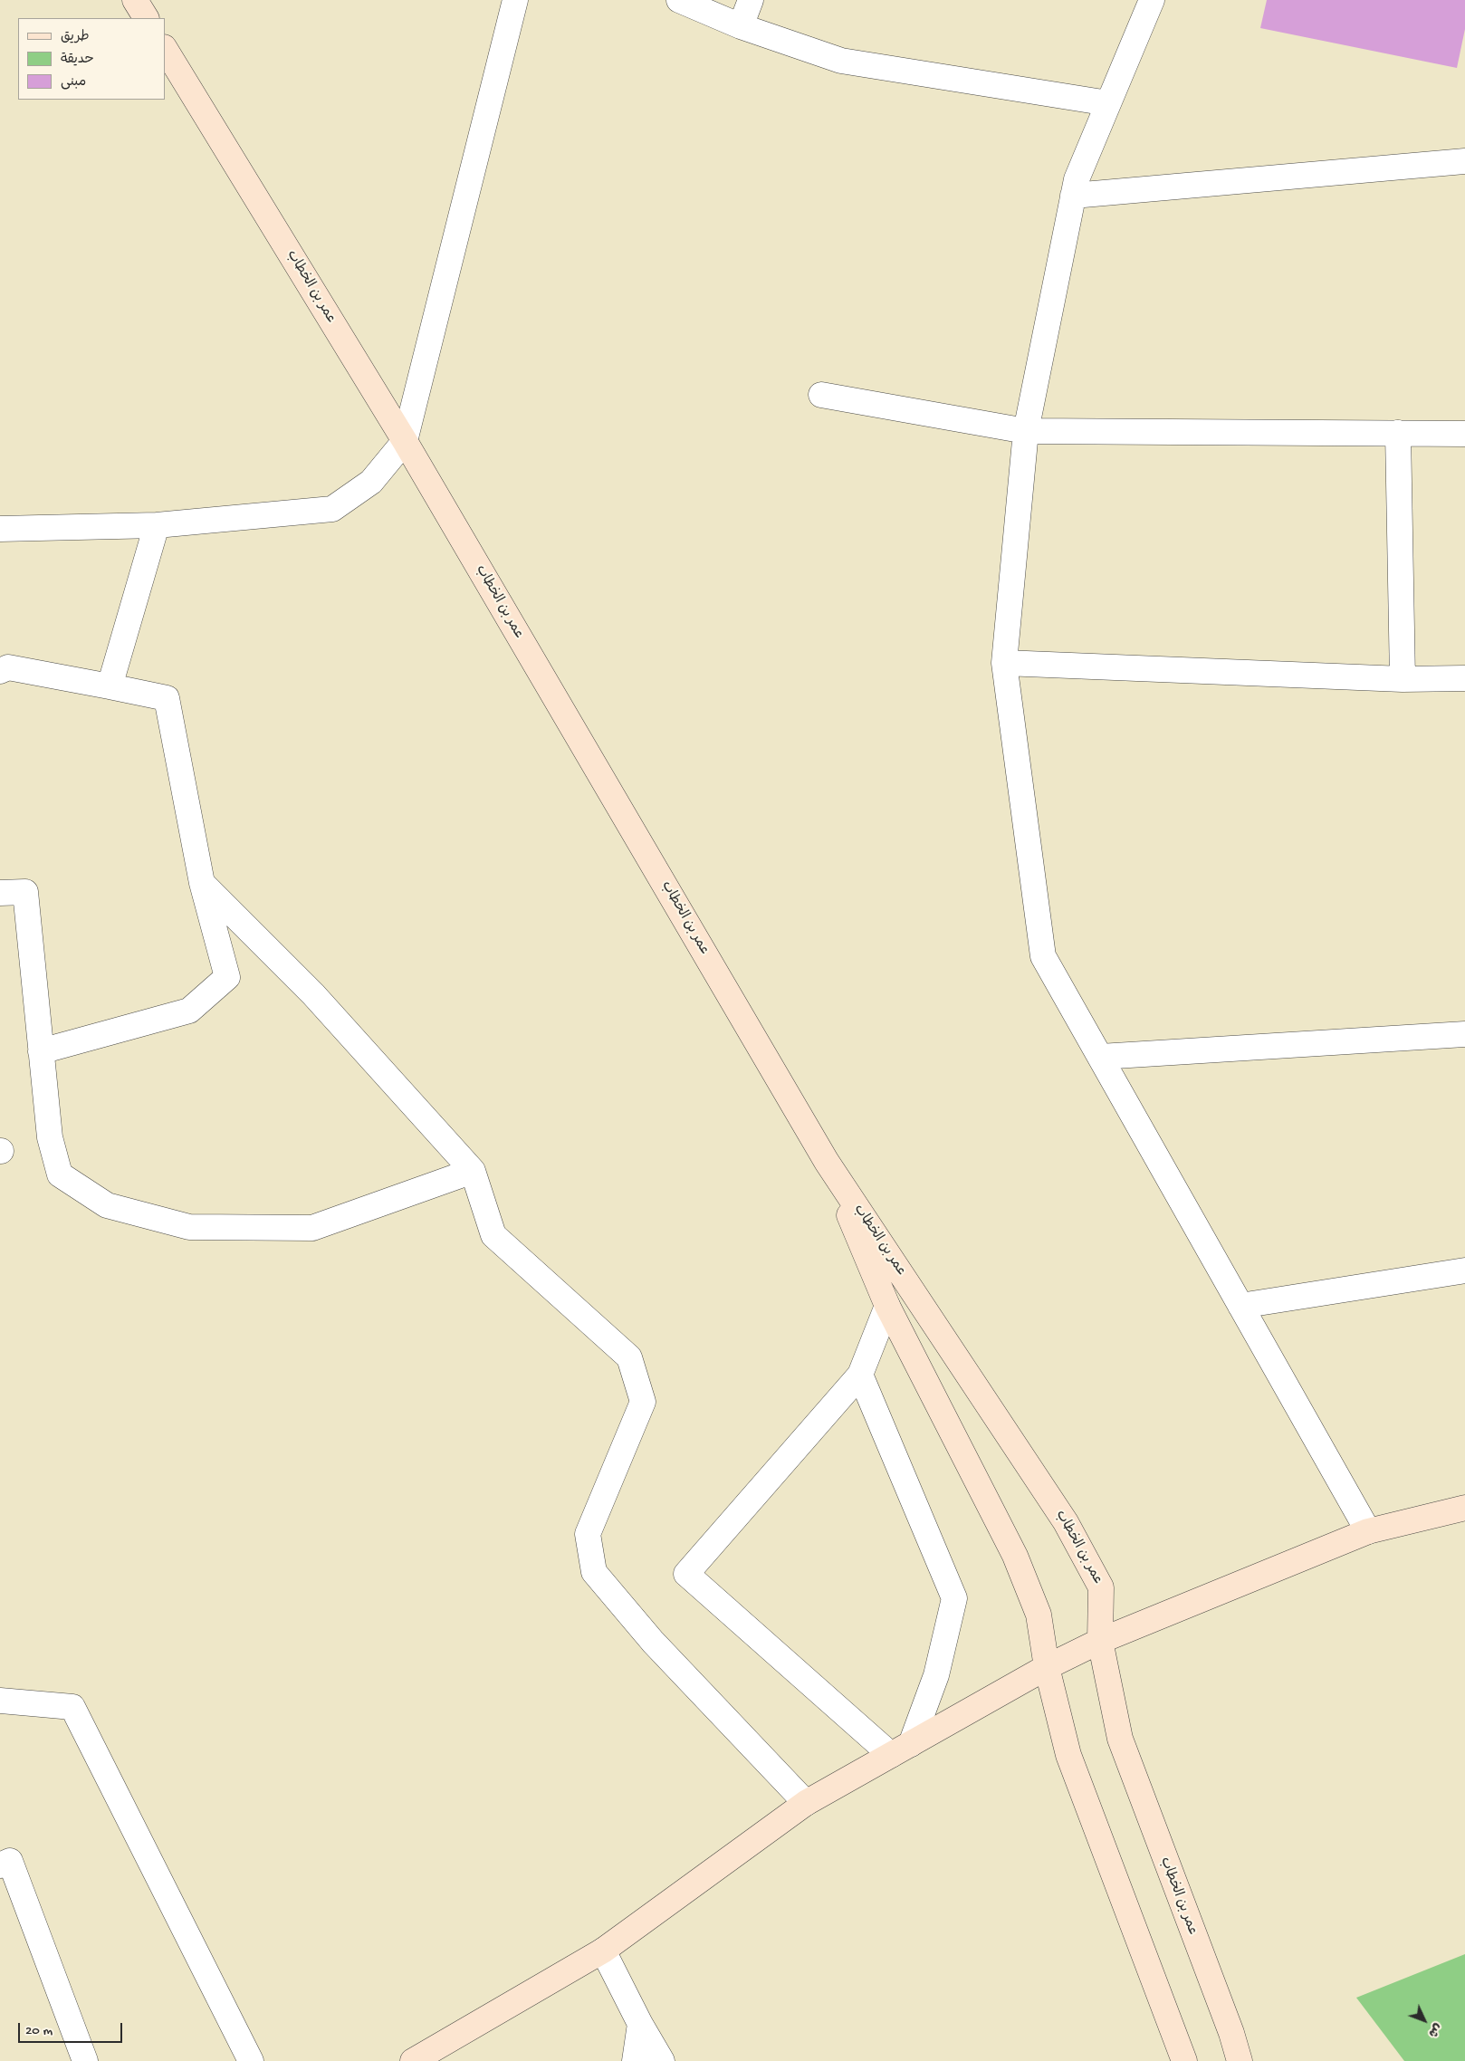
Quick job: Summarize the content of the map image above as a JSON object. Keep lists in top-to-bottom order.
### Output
{
  "streets": {
    "street": ["عمر بن الخطاب"]
  },
  "legend": ["طريق", "حديقة", "مبنى"],
  "scale_bar": "20 m",
  "north": "bottom right"
}
